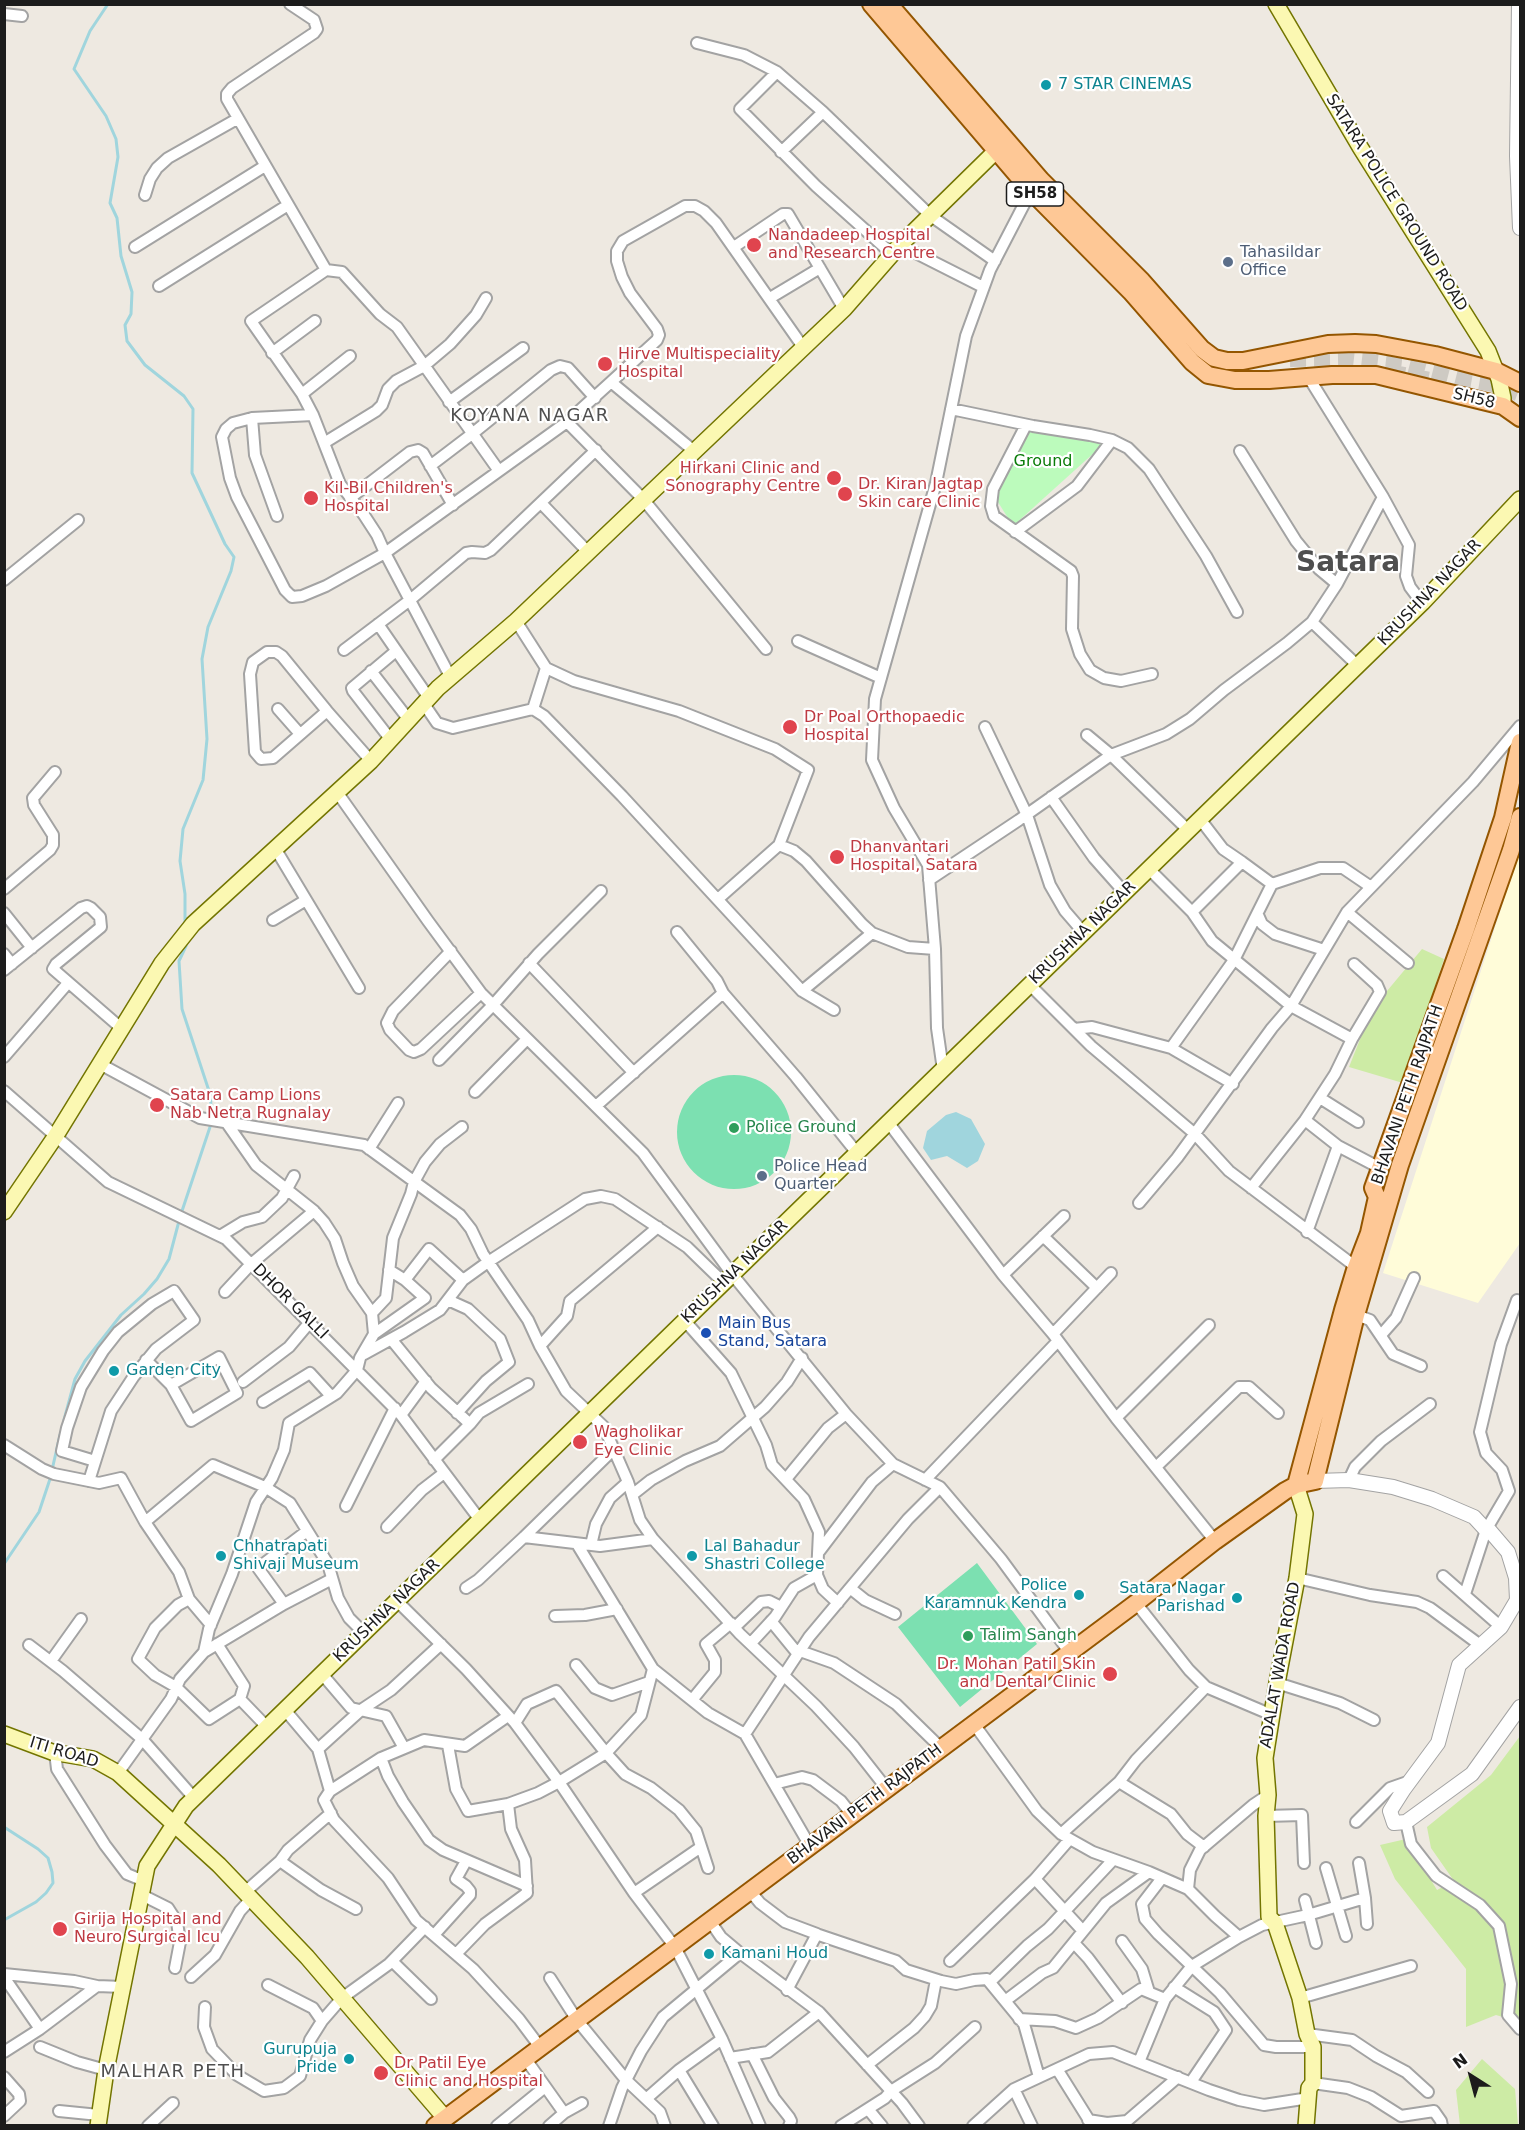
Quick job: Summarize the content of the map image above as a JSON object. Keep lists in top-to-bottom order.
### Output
{
  "streets": {
    "main road": [
      "SH58",
      "SATARA POLICE GROUND ROAD",
      "KRUSHNA NAGAR",
      "BHAVANI PETH RAJPATH",
      "ADALAT WADA ROAD",
      "ITI ROAD"
    ],
    "street": ["DHOR GALLI"]
  },
  "crossings": [
    ["SH58", "SATARA POLICE GROUND ROAD"],
    ["KRUSHNA NAGAR", "DHOR GALLI"],
    ["KRUSHNA NAGAR", "ITI ROAD"],
    ["BHAVANI PETH RAJPATH", "ADALAT WADA ROAD"],
    ["BHAVANI PETH RAJPATH", "ITI ROAD"]
  ],
  "districts": ["KOYANA NAGAR", "Satara", "MALHAR PETH"],
  "parks": ["Ground"],
  "places": [
    "7 STAR CINEMAS",
    "Nandadeep Hospital and Research Centre",
    "Tahasildar Office",
    "Hirve Multispeciality Hospital",
    "Hirkani Clinic and Sonography Centre",
    "Dr. Kiran Jagtap Skin care Clinic",
    "Kil-Bil Children's Hospital",
    "Dr Poal Orthopaedic Hospital",
    "Dhanvantari Hospital, Satara",
    "Satara Camp Lions Nab Netra Rugnalay",
    "Police Ground",
    "Police Head Quarter",
    "Main Bus Stand, Satara",
    "Garden City",
    "Wagholikar Eye Clinic",
    "Chhatrapati Shivaji Museum",
    "Lal Bahadur Shastri College",
    "Police Karamnuk Kendra",
    "Satara Nagar Parishad",
    "Talim Sangh",
    "Dr. Mohan Patil Skin and Dental Clinic",
    "Girija Hospital and Neuro Surgical Icu",
    "Kamani Houd",
    "Gurupuja Pride",
    "Dr Patil Eye Clinic and Hospital"
  ],
  "north": "top left"
}
